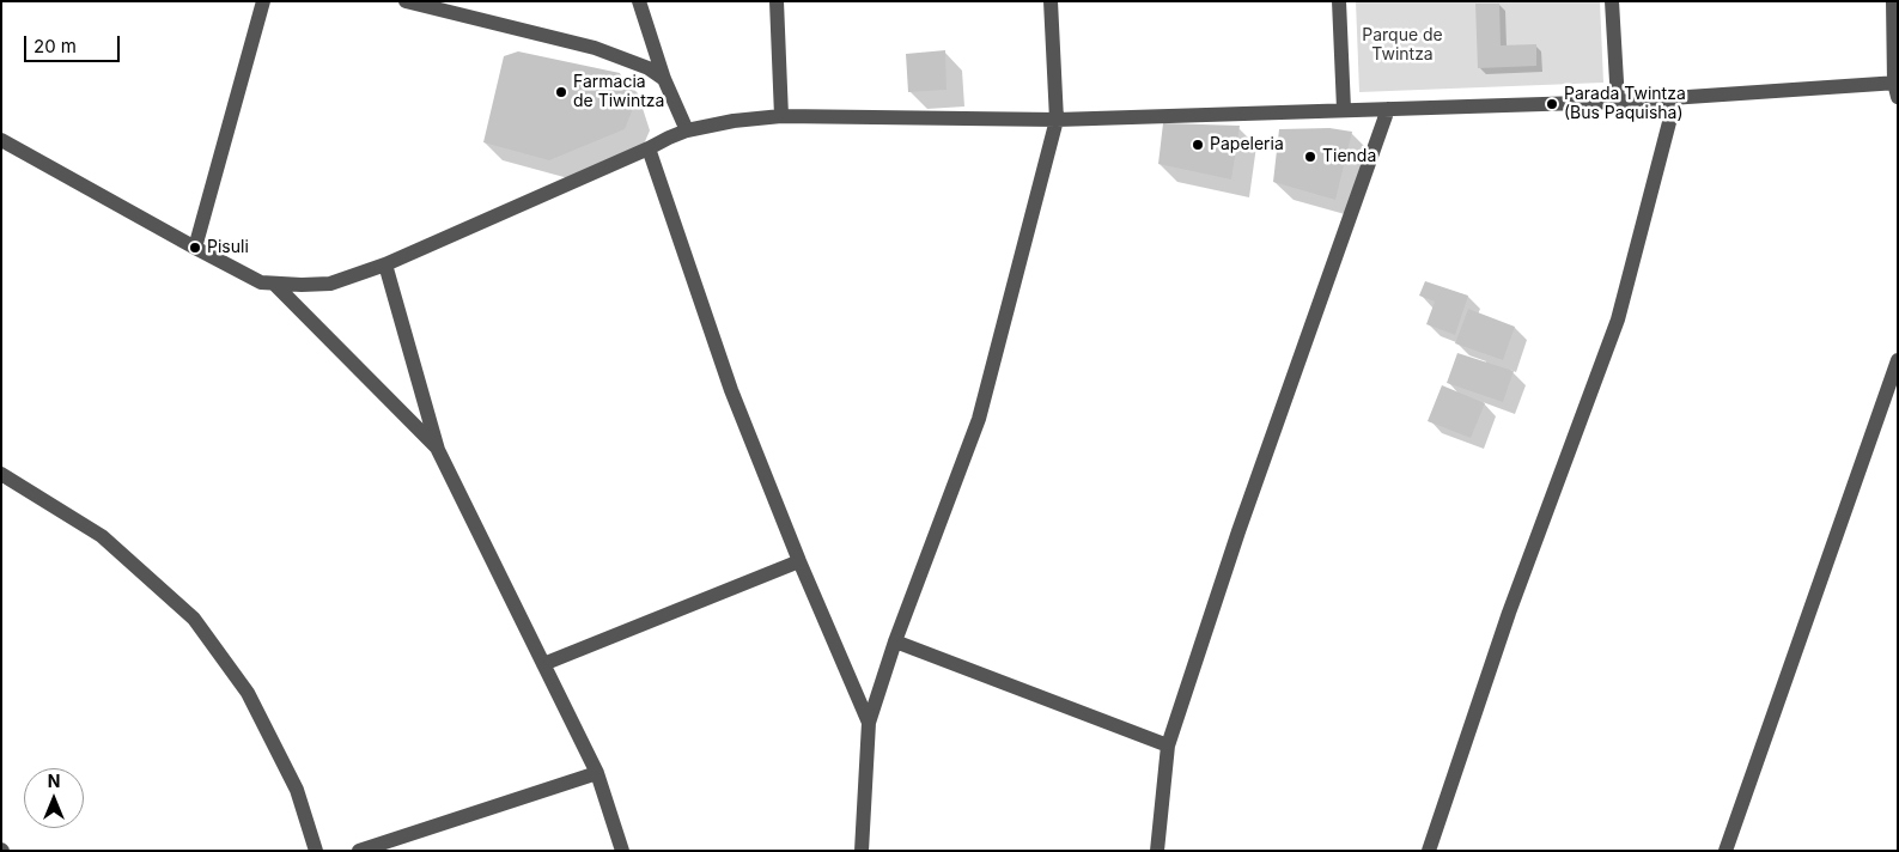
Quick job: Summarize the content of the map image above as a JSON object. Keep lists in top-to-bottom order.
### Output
{
  "parks": ["Parque de Twintza"],
  "places": [
    "Farmacia de Tiwintza",
    "Parada Twintza (Bus Paquisha)",
    "Papeleria",
    "Tienda",
    "Pisuli"
  ],
  "scale_bar": "20 m",
  "north": "top"
}
